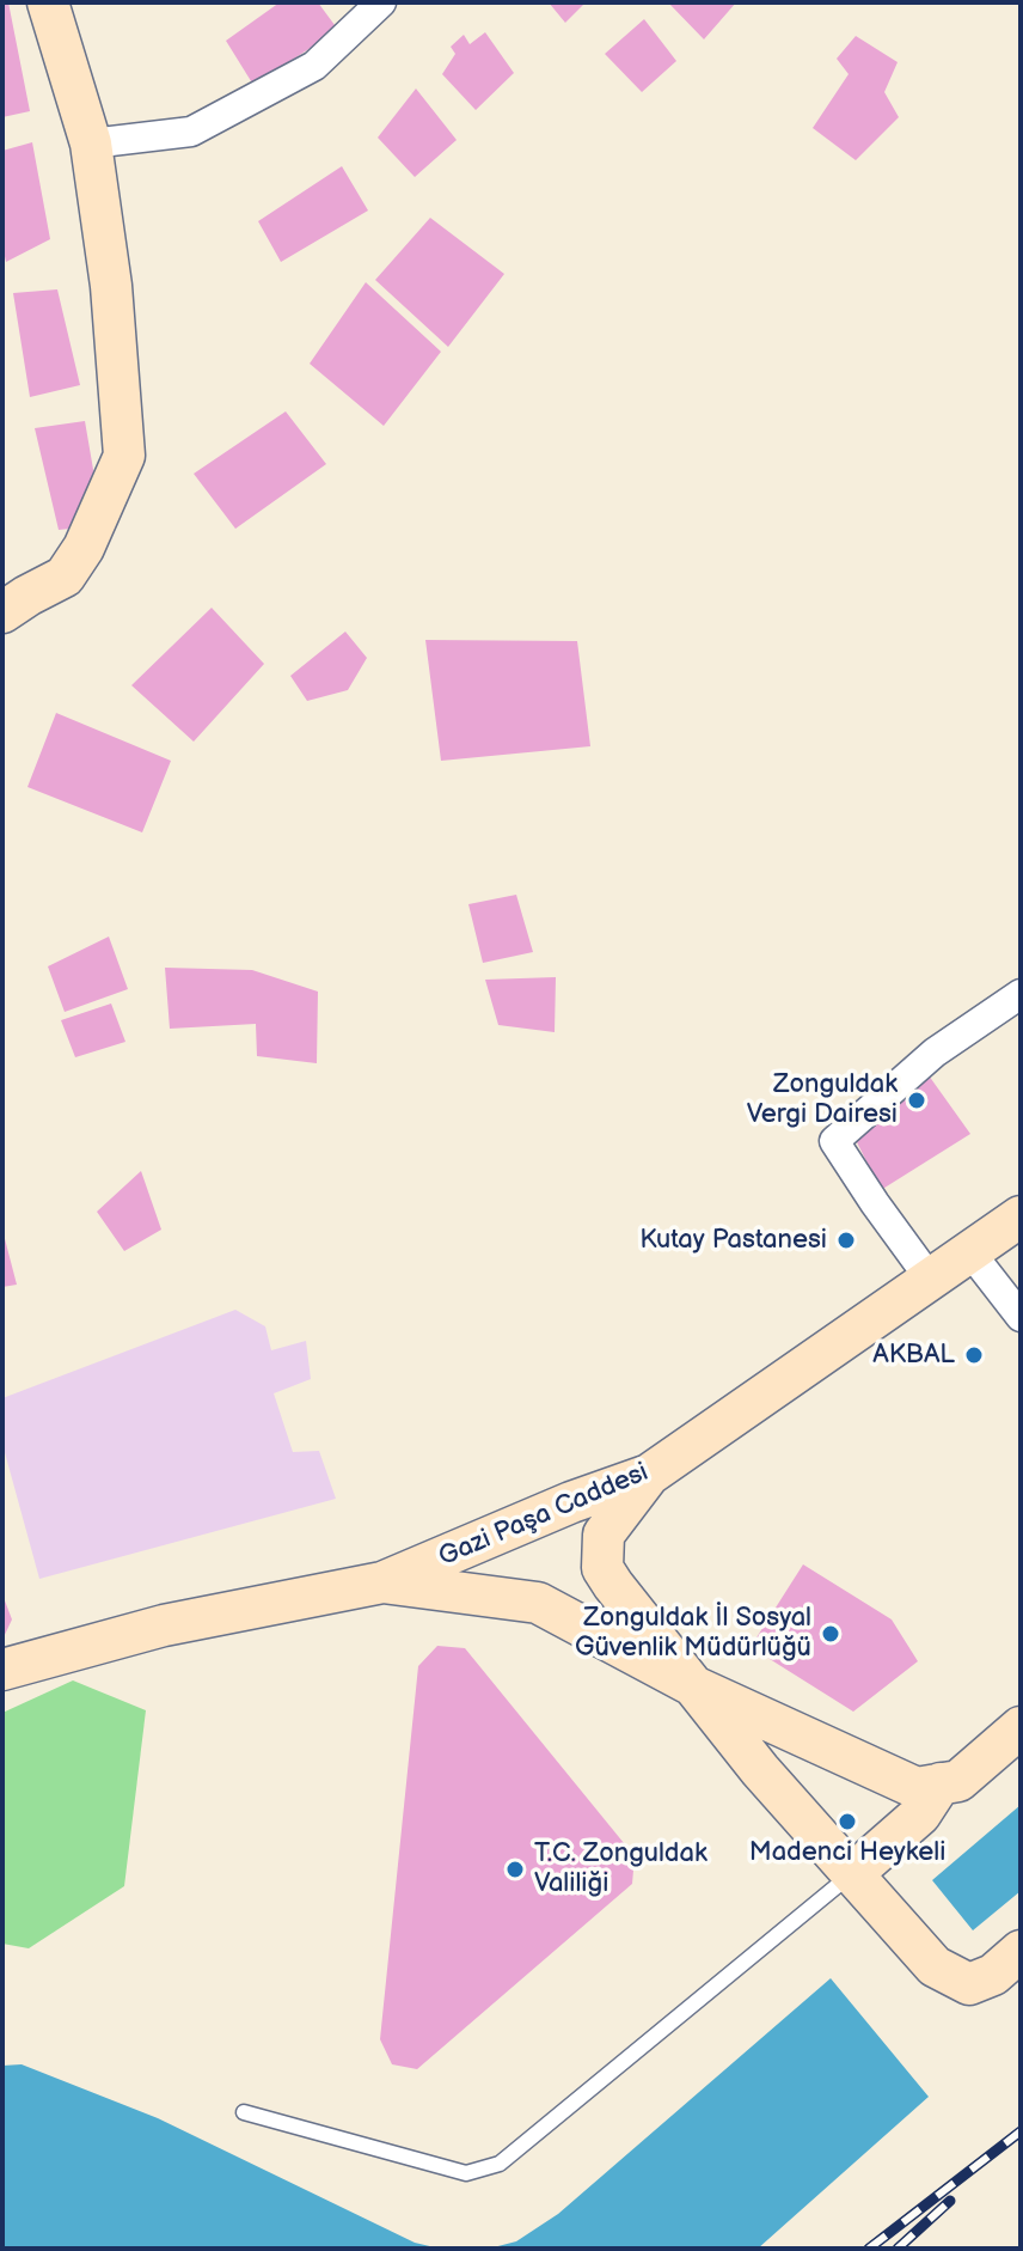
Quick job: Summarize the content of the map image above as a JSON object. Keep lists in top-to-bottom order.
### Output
{
  "streets": {
    "main road": ["Gazi Paşa Caddesi"]
  },
  "places": [
    "Zonguldak Vergi Dairesi",
    "Kutay Pastanesi",
    "AKBAL",
    "Zonguldak İl Sosyal Güvenlik Müdürlüğü",
    "Madenci Heykeli",
    "T.C. Zonguldak Valiliği"
  ]
}
